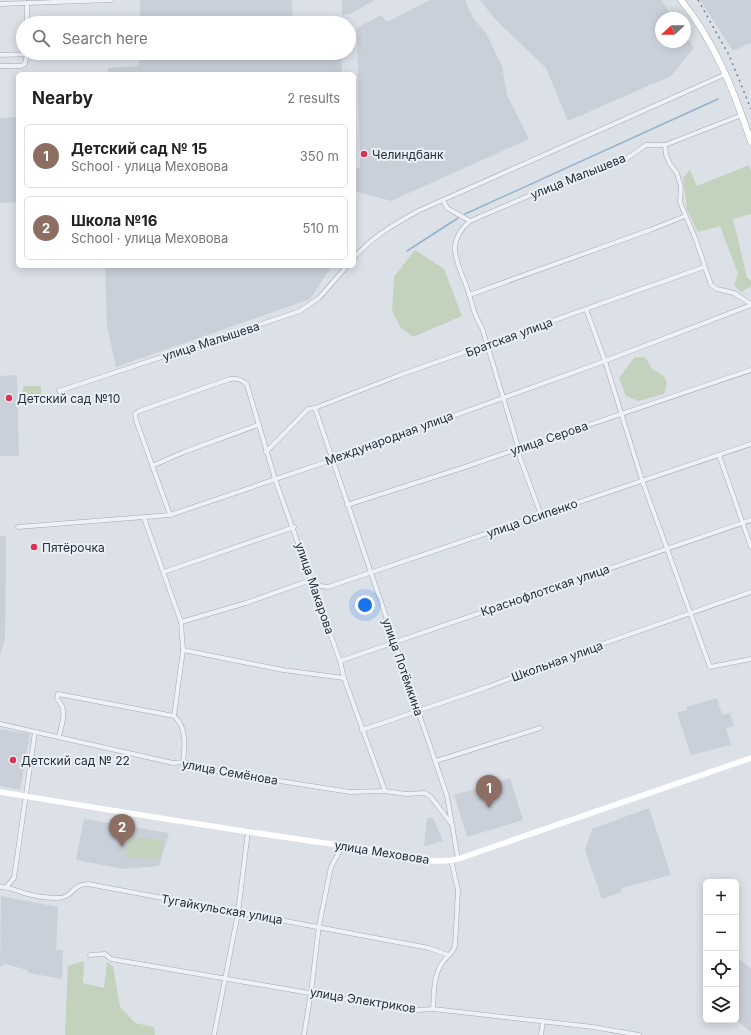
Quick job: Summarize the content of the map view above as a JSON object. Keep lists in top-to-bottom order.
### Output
{
  "streets": {
    "street": [
      "улица Малышева",
      "Братская улица",
      "Международная улица",
      "улица Серова",
      "улица Осипенко",
      "улица Макарова",
      "Краснофлотская улица",
      "Школьная улица",
      "улица Потёмкина",
      "улица Семёнова",
      "улица Меховова",
      "Тугайкульская улица",
      "улица Электриков"
    ]
  },
  "crossings": [
    ["Братская улица", "улица Макарова"],
    ["Братская улица", "улица Потёмкина"],
    ["Международная улица", "улица Макарова"],
    ["Международная улица", "улица Потёмкина"],
    ["улица Серова", "улица Потёмкина"],
    ["улица Осипенко", "улица Макарова"],
    ["улица Осипенко", "улица Потёмкина"],
    ["улица Макарова", "Краснофлотская улица"],
    ["улица Макарова", "Школьная улица"],
    ["улица Макарова", "улица Семёнова"],
    ["Краснофлотская улица", "улица Потёмкина"],
    ["Школьная улица", "улица Потёмкина"],
    ["улица Потёмкина", "улица Семёнова"],
    ["улица Потёмкина", "улица Меховова"]
  ],
  "places": [
    "Челиндбанк",
    "Детский сад №10",
    "Пятёрочка",
    "Детский сад № 22"
  ],
  "north": "left",
  "page": {
    "search": "Search here",
    "heading": ["Nearby", "2 results"],
    "list": [
      {
        "mark": "1",
        "name": "Детский сад № 15",
        "note": "School · улица Меховова",
        "value": "350 m"
      },
      {
        "mark": "2",
        "name": "Школа №16",
        "note": "School · улица Меховова",
        "value": "510 m"
      }
    ],
    "pins": ["1", "2"],
    "map_buttons": ["+", "−"]
  }
}
